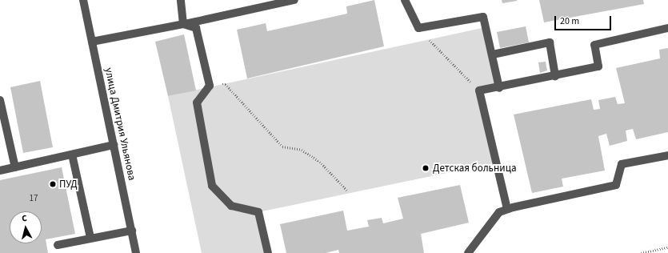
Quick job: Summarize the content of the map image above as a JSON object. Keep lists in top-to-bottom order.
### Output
{
  "streets": {
    "street": ["улица Дмитрия Ульянова"]
  },
  "places": ["Детская больница", "ПУД"],
  "house_numbers": ["17"],
  "scale_bar": "20 m",
  "north": "top"
}
